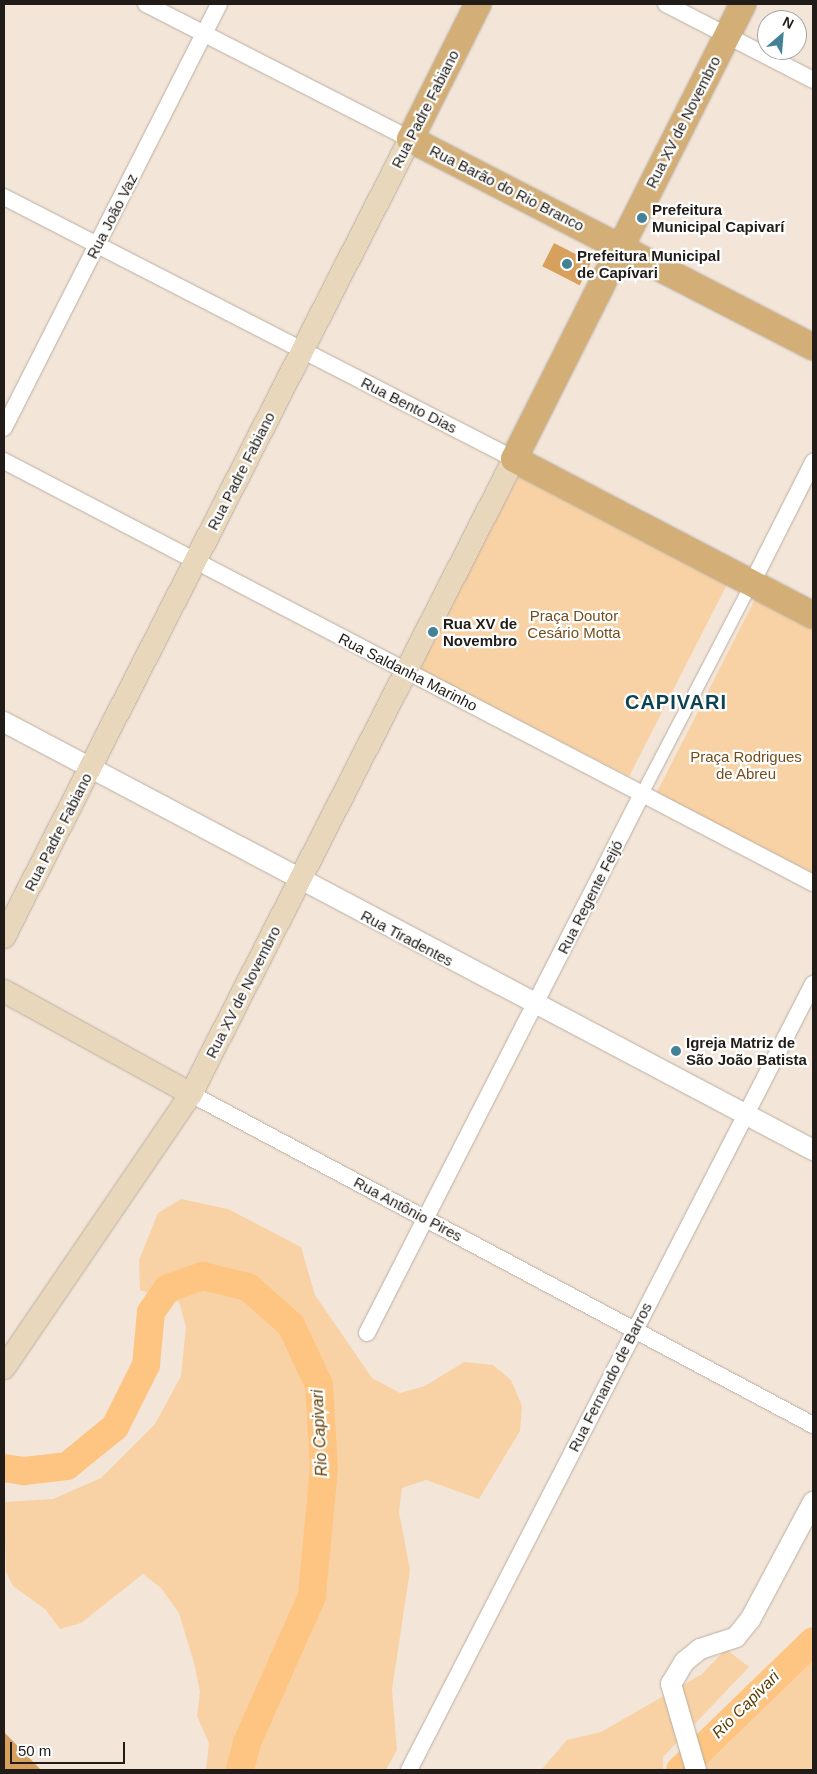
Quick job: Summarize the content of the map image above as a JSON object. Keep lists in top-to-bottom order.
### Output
{
  "streets": {
    "main road": [
      "Rua Padre Fabiano",
      "Rua XV de Novembro",
      "Rua Barão do Rio Branco",
      "Rua Bento Dias",
      "Rua Antônio Pires"
    ],
    "street": [
      "Rua João Vaz",
      "Rua Saldanha Marinho",
      "Rua Regente Feijó",
      "Rua Tiradentes",
      "Rua Fernando de Barros"
    ]
  },
  "crossings": [
    ["Rua Padre Fabiano", "Rua Barão do Rio Branco"],
    ["Rua Padre Fabiano", "Rua Bento Dias"],
    ["Rua Padre Fabiano", "Rua Saldanha Marinho"],
    ["Rua Padre Fabiano", "Rua Tiradentes"],
    ["Rua XV de Novembro", "Rua Barão do Rio Branco"],
    ["Rua XV de Novembro", "Rua Bento Dias"],
    ["Rua XV de Novembro", "Rua Saldanha Marinho"],
    ["Rua XV de Novembro", "Rua Tiradentes"],
    ["Rua XV de Novembro", "Rua Antônio Pires"],
    ["Rua Barão do Rio Branco", "Rua João Vaz"],
    ["Rua João Vaz", "Rua Bento Dias"],
    ["Rua Bento Dias", "Rua Regente Feijó"],
    ["Rua Saldanha Marinho", "Rua Regente Feijó"],
    ["Rua Regente Feijó", "Rua Tiradentes"],
    ["Rua Regente Feijó", "Rua Antônio Pires"],
    ["Rua Tiradentes", "Rua Fernando de Barros"],
    ["Rua Antônio Pires", "Rua Fernando de Barros"]
  ],
  "districts": ["CAPIVARI"],
  "water": ["Rio Capivari"],
  "parks": ["Praça Doutor Cesário Motta", "Praça Rodrigues de Abreu"],
  "places": [
    "Prefeitura Municipal Capivarí",
    "Prefeitura Municipal de Capívari",
    "Rua XV de Novembro",
    "Igreja Matriz de São João Batista"
  ],
  "scale_bar": "50 m",
  "north": "top right"
}
